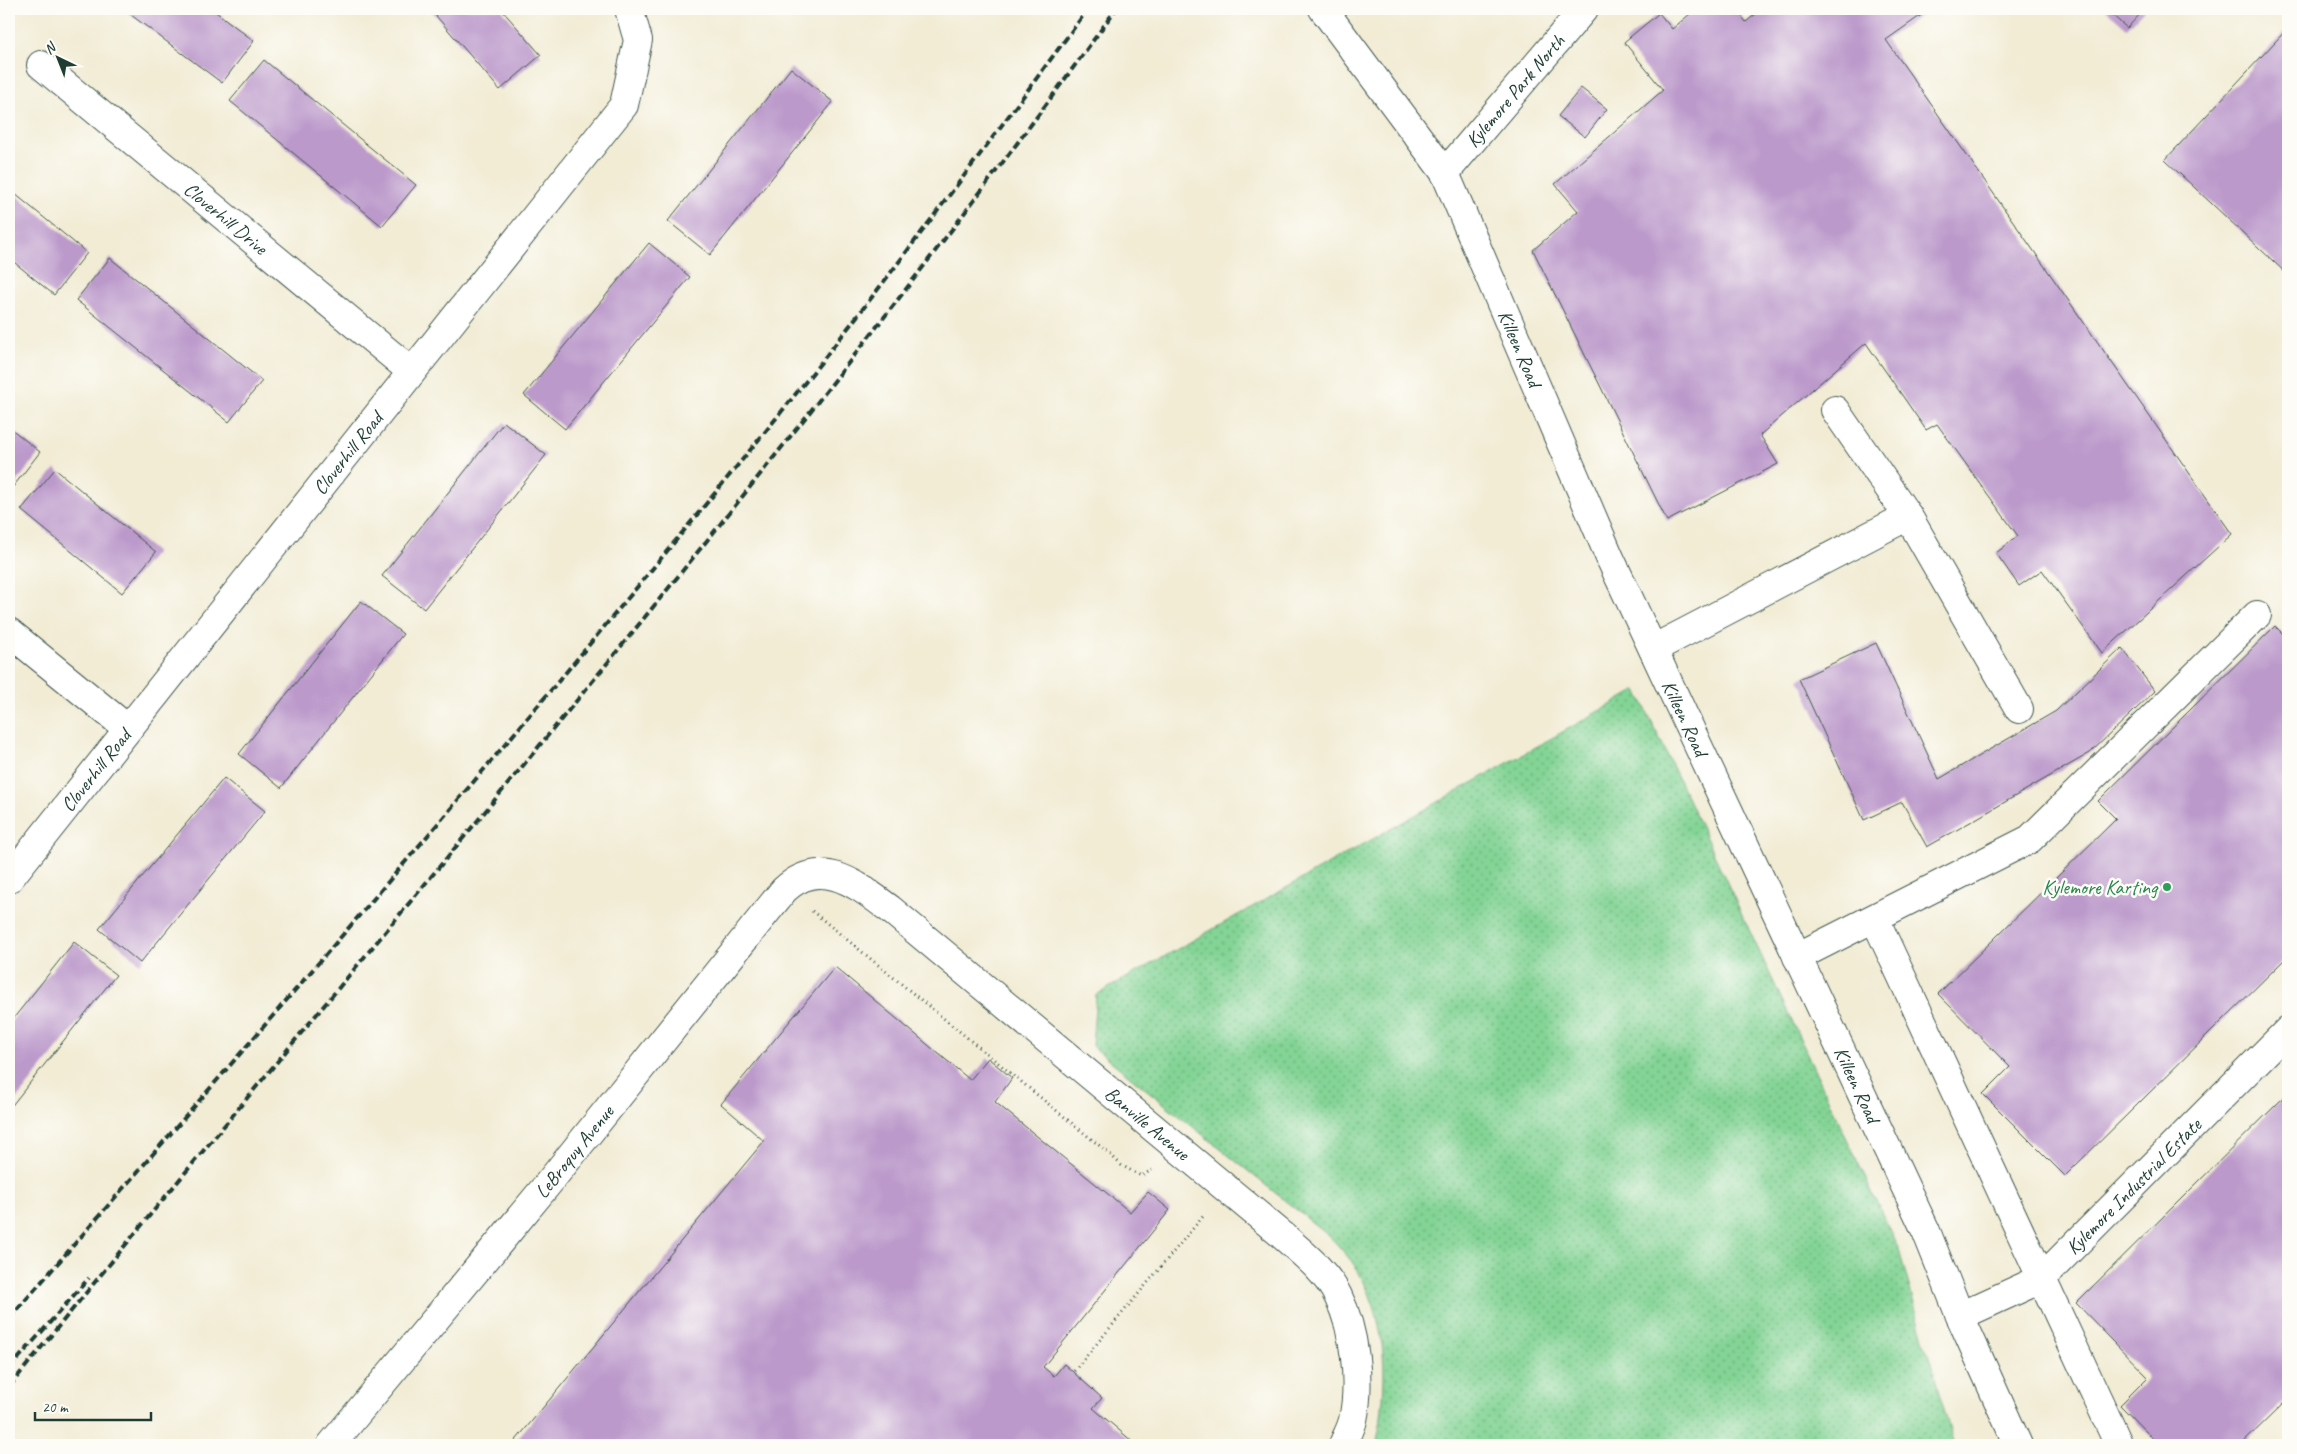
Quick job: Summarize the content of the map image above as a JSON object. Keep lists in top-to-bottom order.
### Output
{
  "streets": {
    "street": [
      "Kylemore Park North",
      "Cloverhill Drive",
      "Killeen Road",
      "Cloverhill Road",
      "Banville Avenue",
      "LeBroquy Avenue",
      "Kylemore Industrial Estate"
    ]
  },
  "crossings": [
    ["Kylemore Park North", "Killeen Road"],
    ["Cloverhill Drive", "Cloverhill Road"],
    ["Killeen Road", "Kylemore Industrial Estate"],
    ["Banville Avenue", "LeBroquy Avenue"]
  ],
  "places": ["Kylemore Karting"],
  "scale_bar": "20 m",
  "north": "top left"
}
